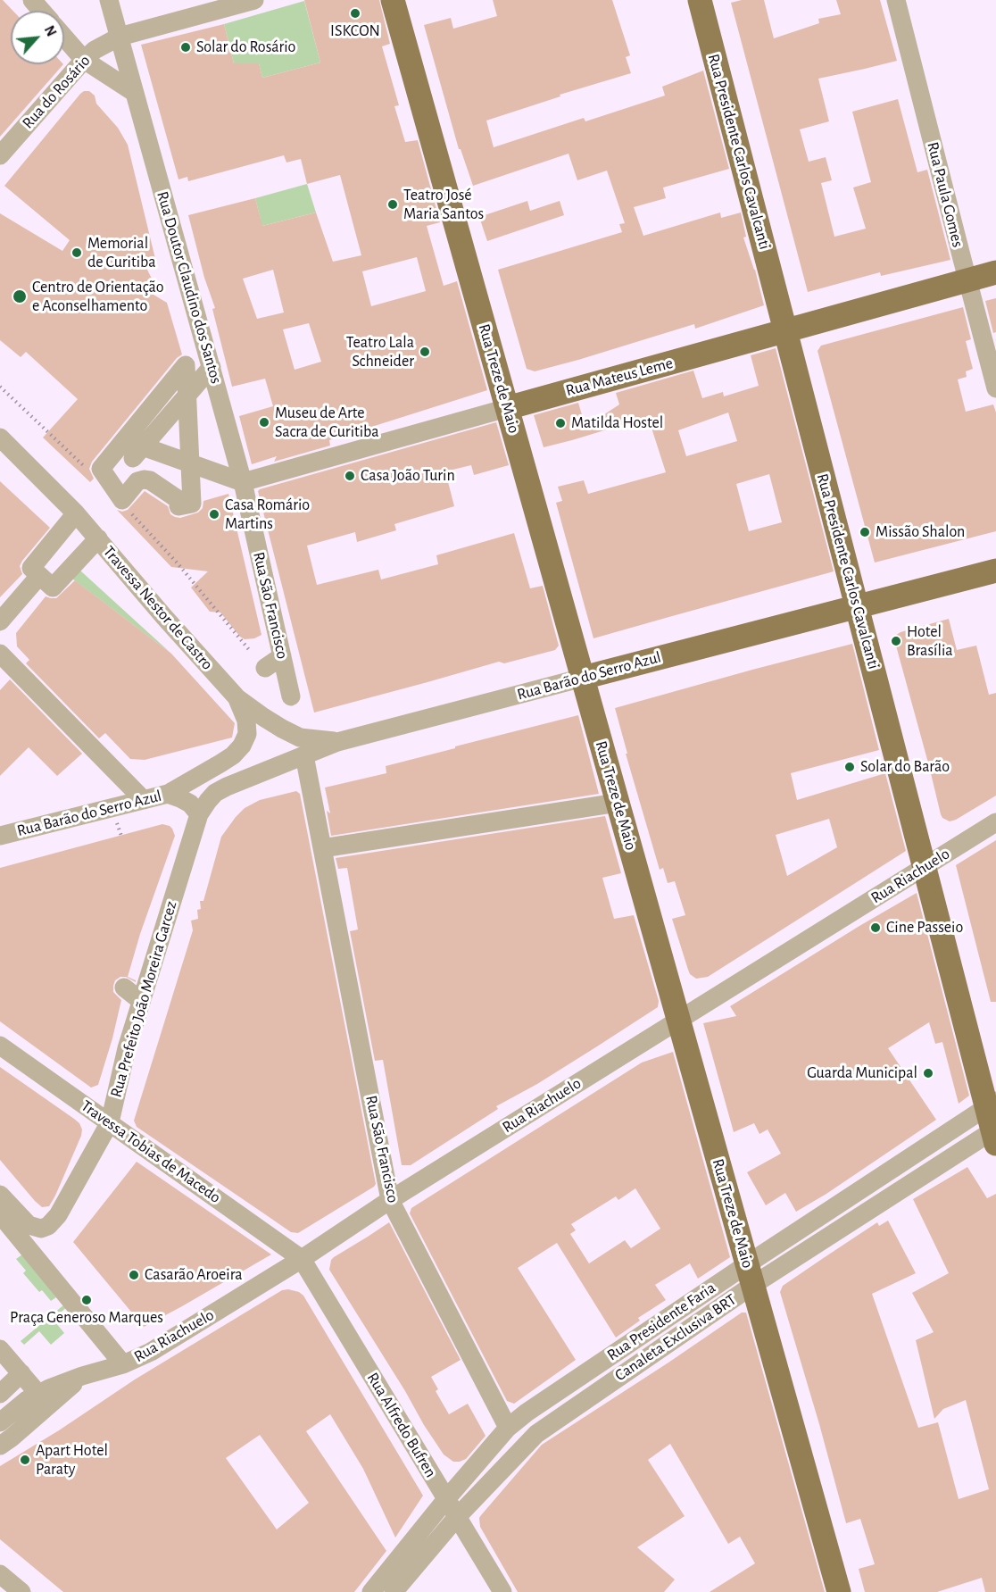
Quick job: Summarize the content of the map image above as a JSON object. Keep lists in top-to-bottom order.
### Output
{
  "streets": {
    "main road": [
      "Rua Presidente Carlos Cavalcanti",
      "Rua Mateus Leme",
      "Rua Treze de Maio",
      "Rua Barão do Serro Azul"
    ],
    "street": [
      "Rua do Rosário",
      "Rua Paula Gomes",
      "Rua Doutor Claudino dos Santos",
      "Rua São Francisco",
      "Travessa Nestor de Castro",
      "Rua Riachuelo",
      "Rua Prefeito João Moreira Garcez",
      "Travessa Tobias de Macedo",
      "Rua Presidente Faria",
      "Canaleta Exclusiva BRT",
      "Rua Alfredo Bufren"
    ]
  },
  "crossings": [
    ["Rua do Rosário", "Rua Doutor Claudino dos Santos"],
    ["Rua Presidente Carlos Cavalcanti", "Rua Mateus Leme"],
    ["Rua Presidente Carlos Cavalcanti", "Rua Barão do Serro Azul"],
    ["Rua Presidente Carlos Cavalcanti", "Rua Riachuelo"],
    ["Rua Presidente Carlos Cavalcanti", "Rua Presidente Faria"],
    ["Rua Paula Gomes", "Rua Mateus Leme"],
    ["Rua Doutor Claudino dos Santos", "Rua Mateus Leme"],
    ["Rua Doutor Claudino dos Santos", "Rua São Francisco"],
    ["Rua Mateus Leme", "Rua Treze de Maio"],
    ["Rua Mateus Leme", "Rua São Francisco"],
    ["Rua Treze de Maio", "Rua Barão do Serro Azul"],
    ["Rua Treze de Maio", "Rua Riachuelo"],
    ["Rua Treze de Maio", "Rua Presidente Faria"],
    ["Rua Treze de Maio", "Canaleta Exclusiva BRT"],
    ["Rua São Francisco", "Rua Barão do Serro Azul"],
    ["Rua São Francisco", "Rua Riachuelo"],
    ["Rua São Francisco", "Rua Presidente Faria"],
    ["Travessa Nestor de Castro", "Rua Barão do Serro Azul"],
    ["Rua Barão do Serro Azul", "Rua Prefeito João Moreira Garcez"],
    ["Rua Riachuelo", "Travessa Tobias de Macedo"],
    ["Rua Riachuelo", "Rua Alfredo Bufren"],
    ["Rua Prefeito João Moreira Garcez", "Travessa Tobias de Macedo"],
    ["Travessa Tobias de Macedo", "Rua Alfredo Bufren"],
    ["Rua Presidente Faria", "Canaleta Exclusiva BRT"],
    ["Rua Presidente Faria", "Rua Alfredo Bufren"],
    ["Canaleta Exclusiva BRT", "Rua Alfredo Bufren"]
  ],
  "places": [
    "ISKCON",
    "Solar do Rosário",
    "Teatro José Maria Santos",
    "Memorial de Curitiba",
    "Centro de Orientação e Aconselhamento",
    "Teatro Lala Schneider",
    "Museu de Arte Sacra de Curitiba",
    "Matilda Hostel",
    "Casa João Turin",
    "Casa Romário Martins",
    "Missão Shalon",
    "Hotel Brasília",
    "Solar do Barão",
    "Cine Passeio",
    "Guarda Municipal",
    "Casarão Aroeira",
    "Praça Generoso Marques",
    "Apart Hotel Paraty"
  ],
  "north": "top right"
}
